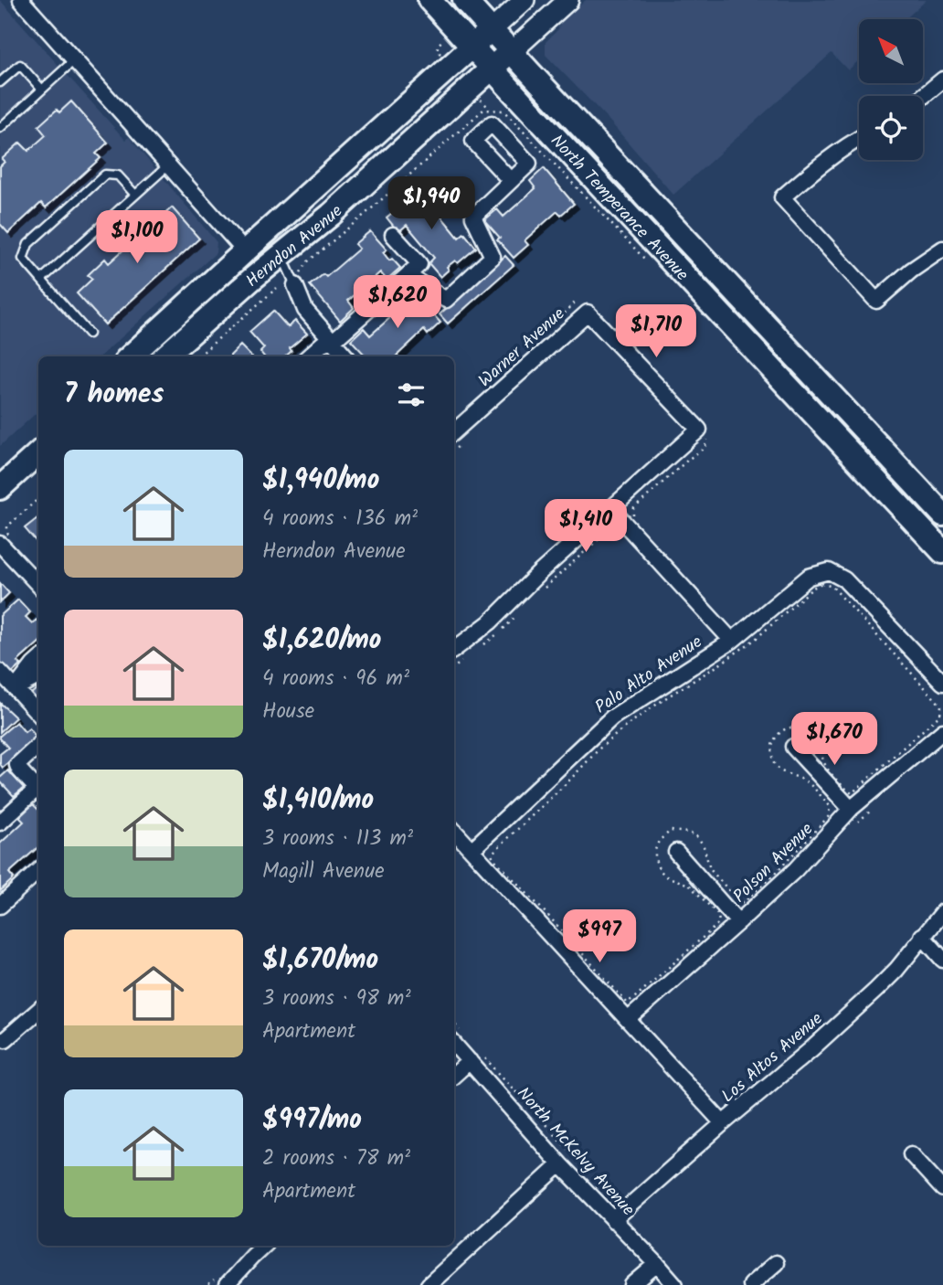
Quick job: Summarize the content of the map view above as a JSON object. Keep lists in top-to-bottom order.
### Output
{
  "streets": {
    "main road": ["North Temperance Avenue", "Herndon Avenue"],
    "street": [
      "Warner Avenue",
      "Palo Alto Avenue",
      "Polson Avenue",
      "Los Altos Avenue",
      "North McKelvy Avenue"
    ]
  },
  "crossings": [
    ["North Temperance Avenue", "Herndon Avenue"],
    ["Los Altos Avenue", "North McKelvy Avenue"]
  ],
  "north": "top left",
  "page": {
    "price": [
      "$1,940",
      "$1,100",
      "$1,620",
      "$1,710",
      "$1,410",
      "$1,670",
      "$997"
    ],
    "heading": "7 homes",
    "list": [
      {
        "name": "$1,940/mo",
        "note": "4 rooms · 136 m² · Herndon Avenue"
      },
      {
        "name": "$1,620/mo",
        "note": "4 rooms · 96 m² · House"
      },
      {
        "name": "$1,410/mo",
        "note": "3 rooms · 113 m² · Magill Avenue"
      },
      {
        "name": "$1,670/mo",
        "note": "3 rooms · 98 m² · Apartment"
      },
      {
        "name": "$997/mo",
        "note": "2 rooms · 78 m² · Apartment"
      }
    ]
  }
}
